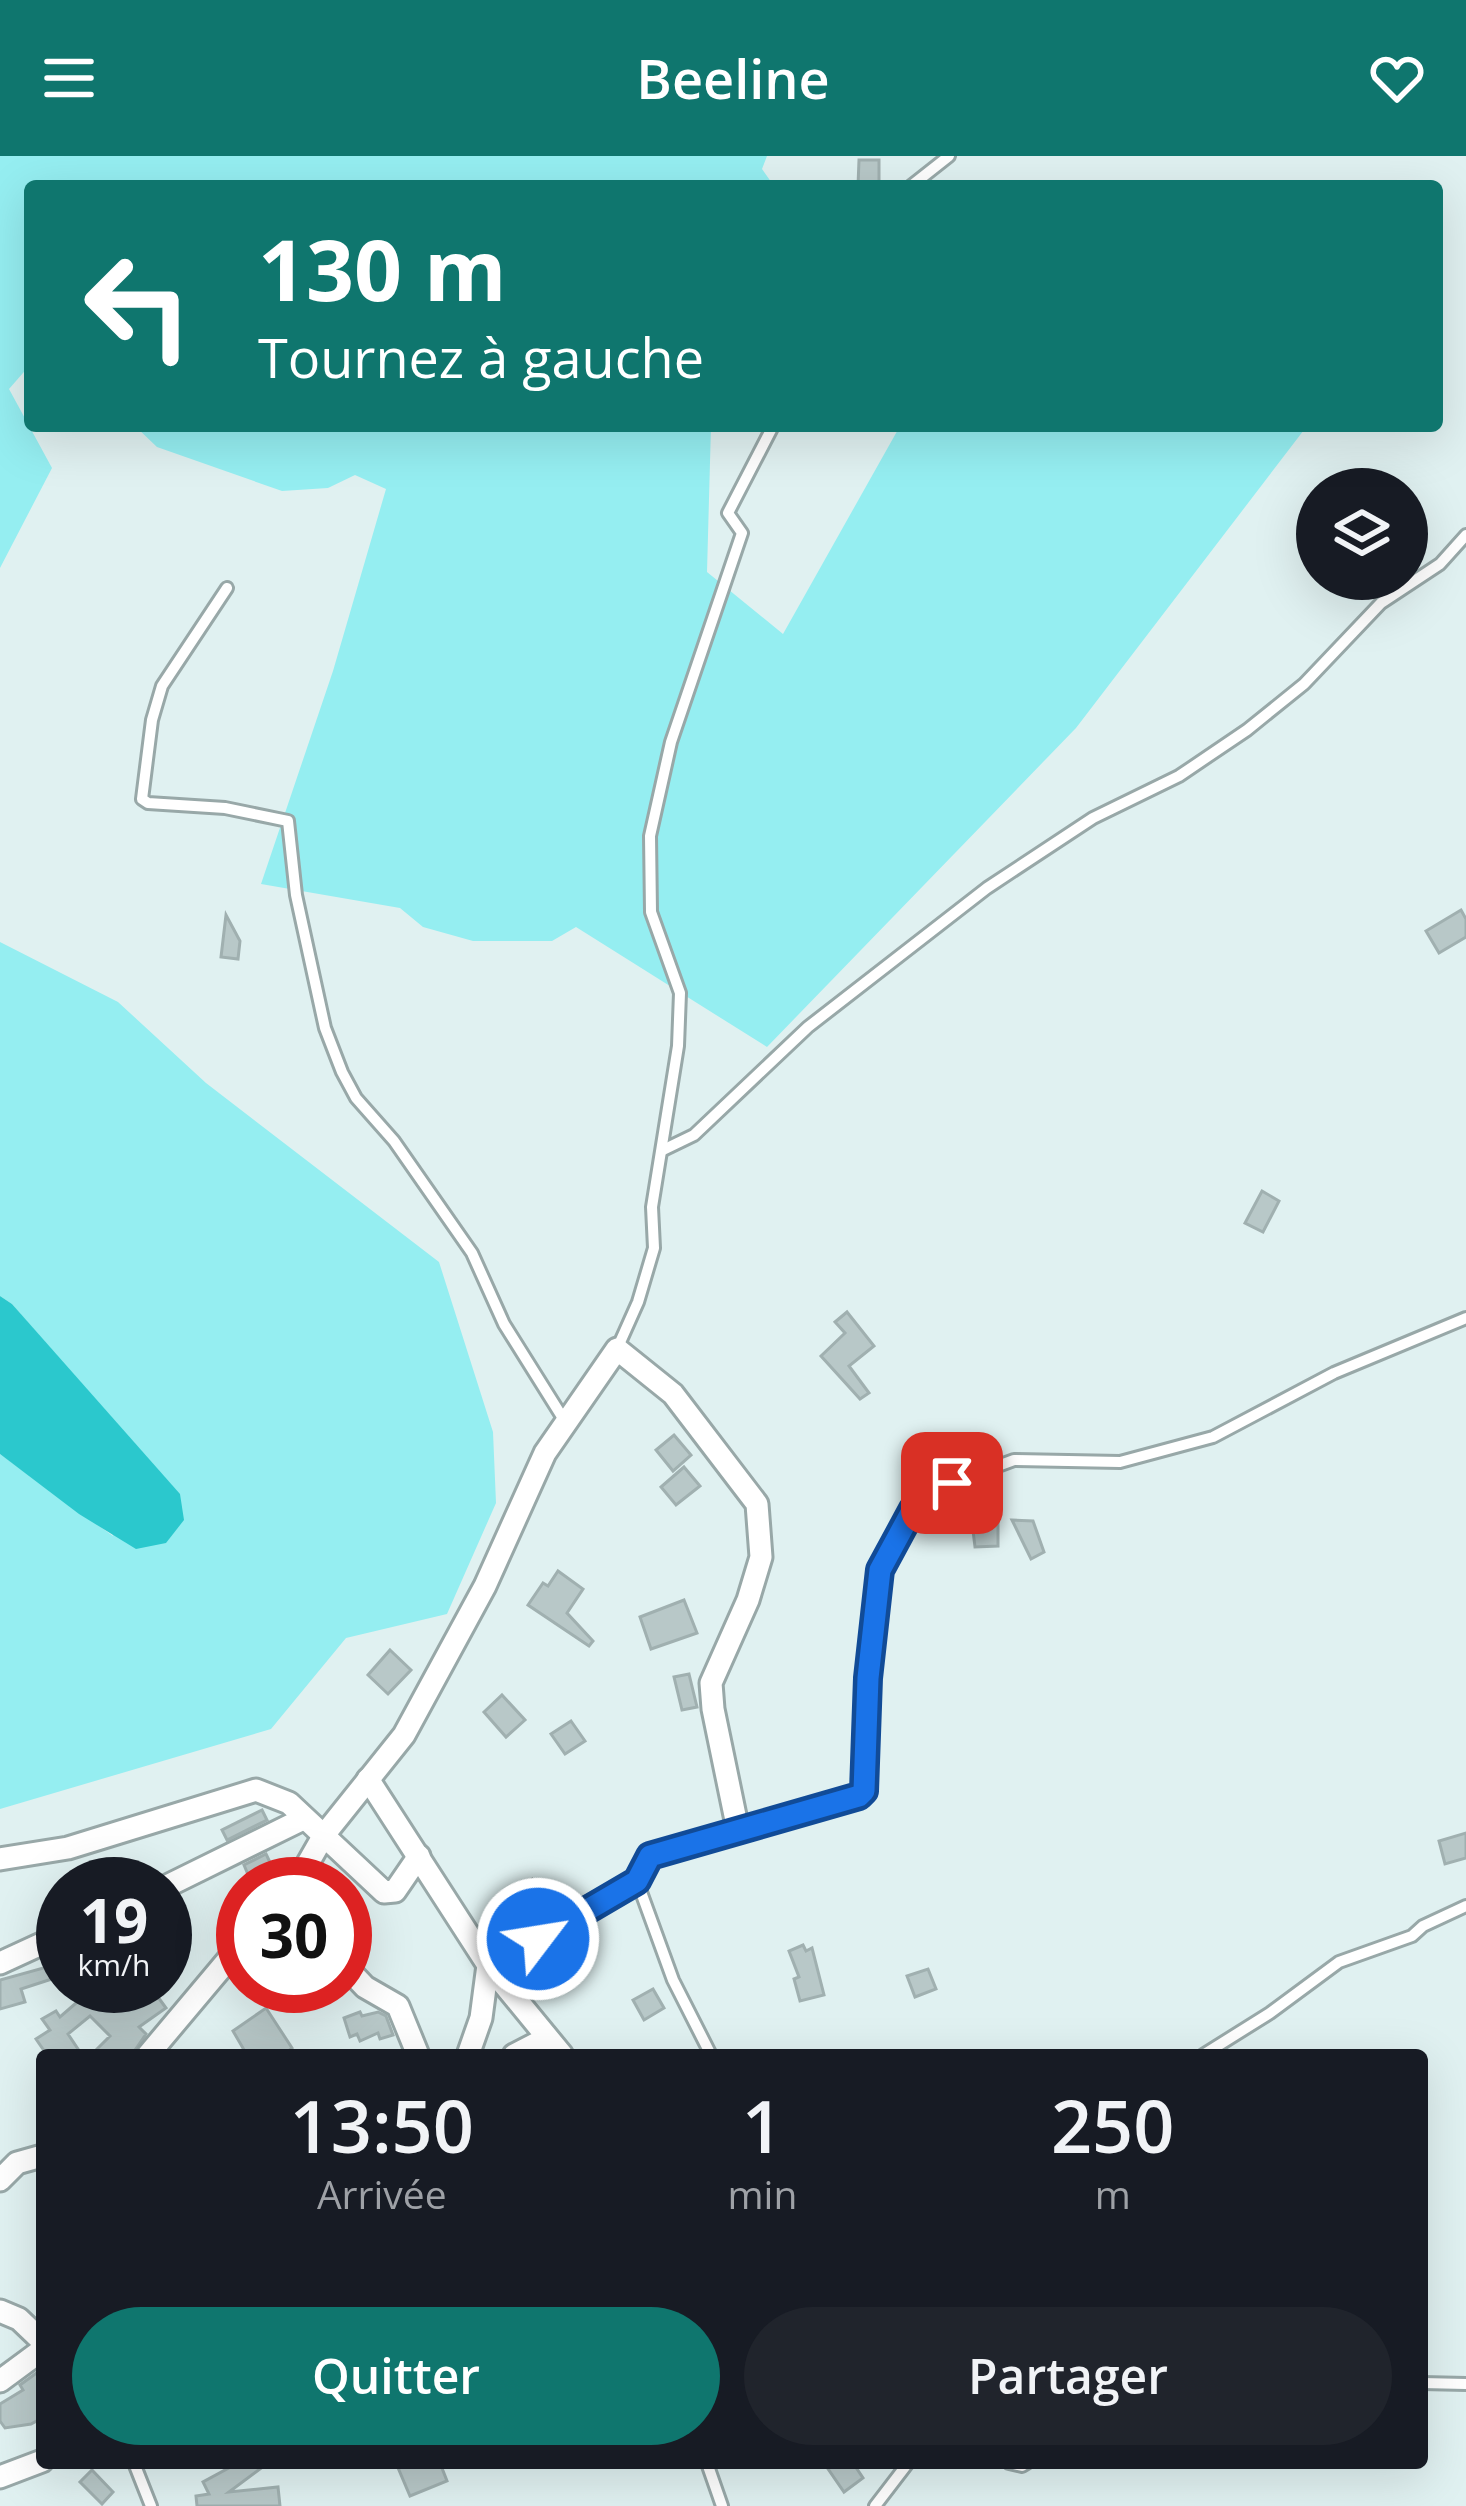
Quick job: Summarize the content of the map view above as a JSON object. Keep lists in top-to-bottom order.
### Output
{
  "page": {
    "header": "Beeline",
    "turn": ["130 m", "Tournez à gauche"],
    "speed": "19 km/h",
    "limit": "30",
    "eta": [
      "13:50",
      "Arrivée",
      "1",
      "min",
      "250",
      "m"
    ],
    "buttons": ["Quitter", "Partager"]
  }
}
